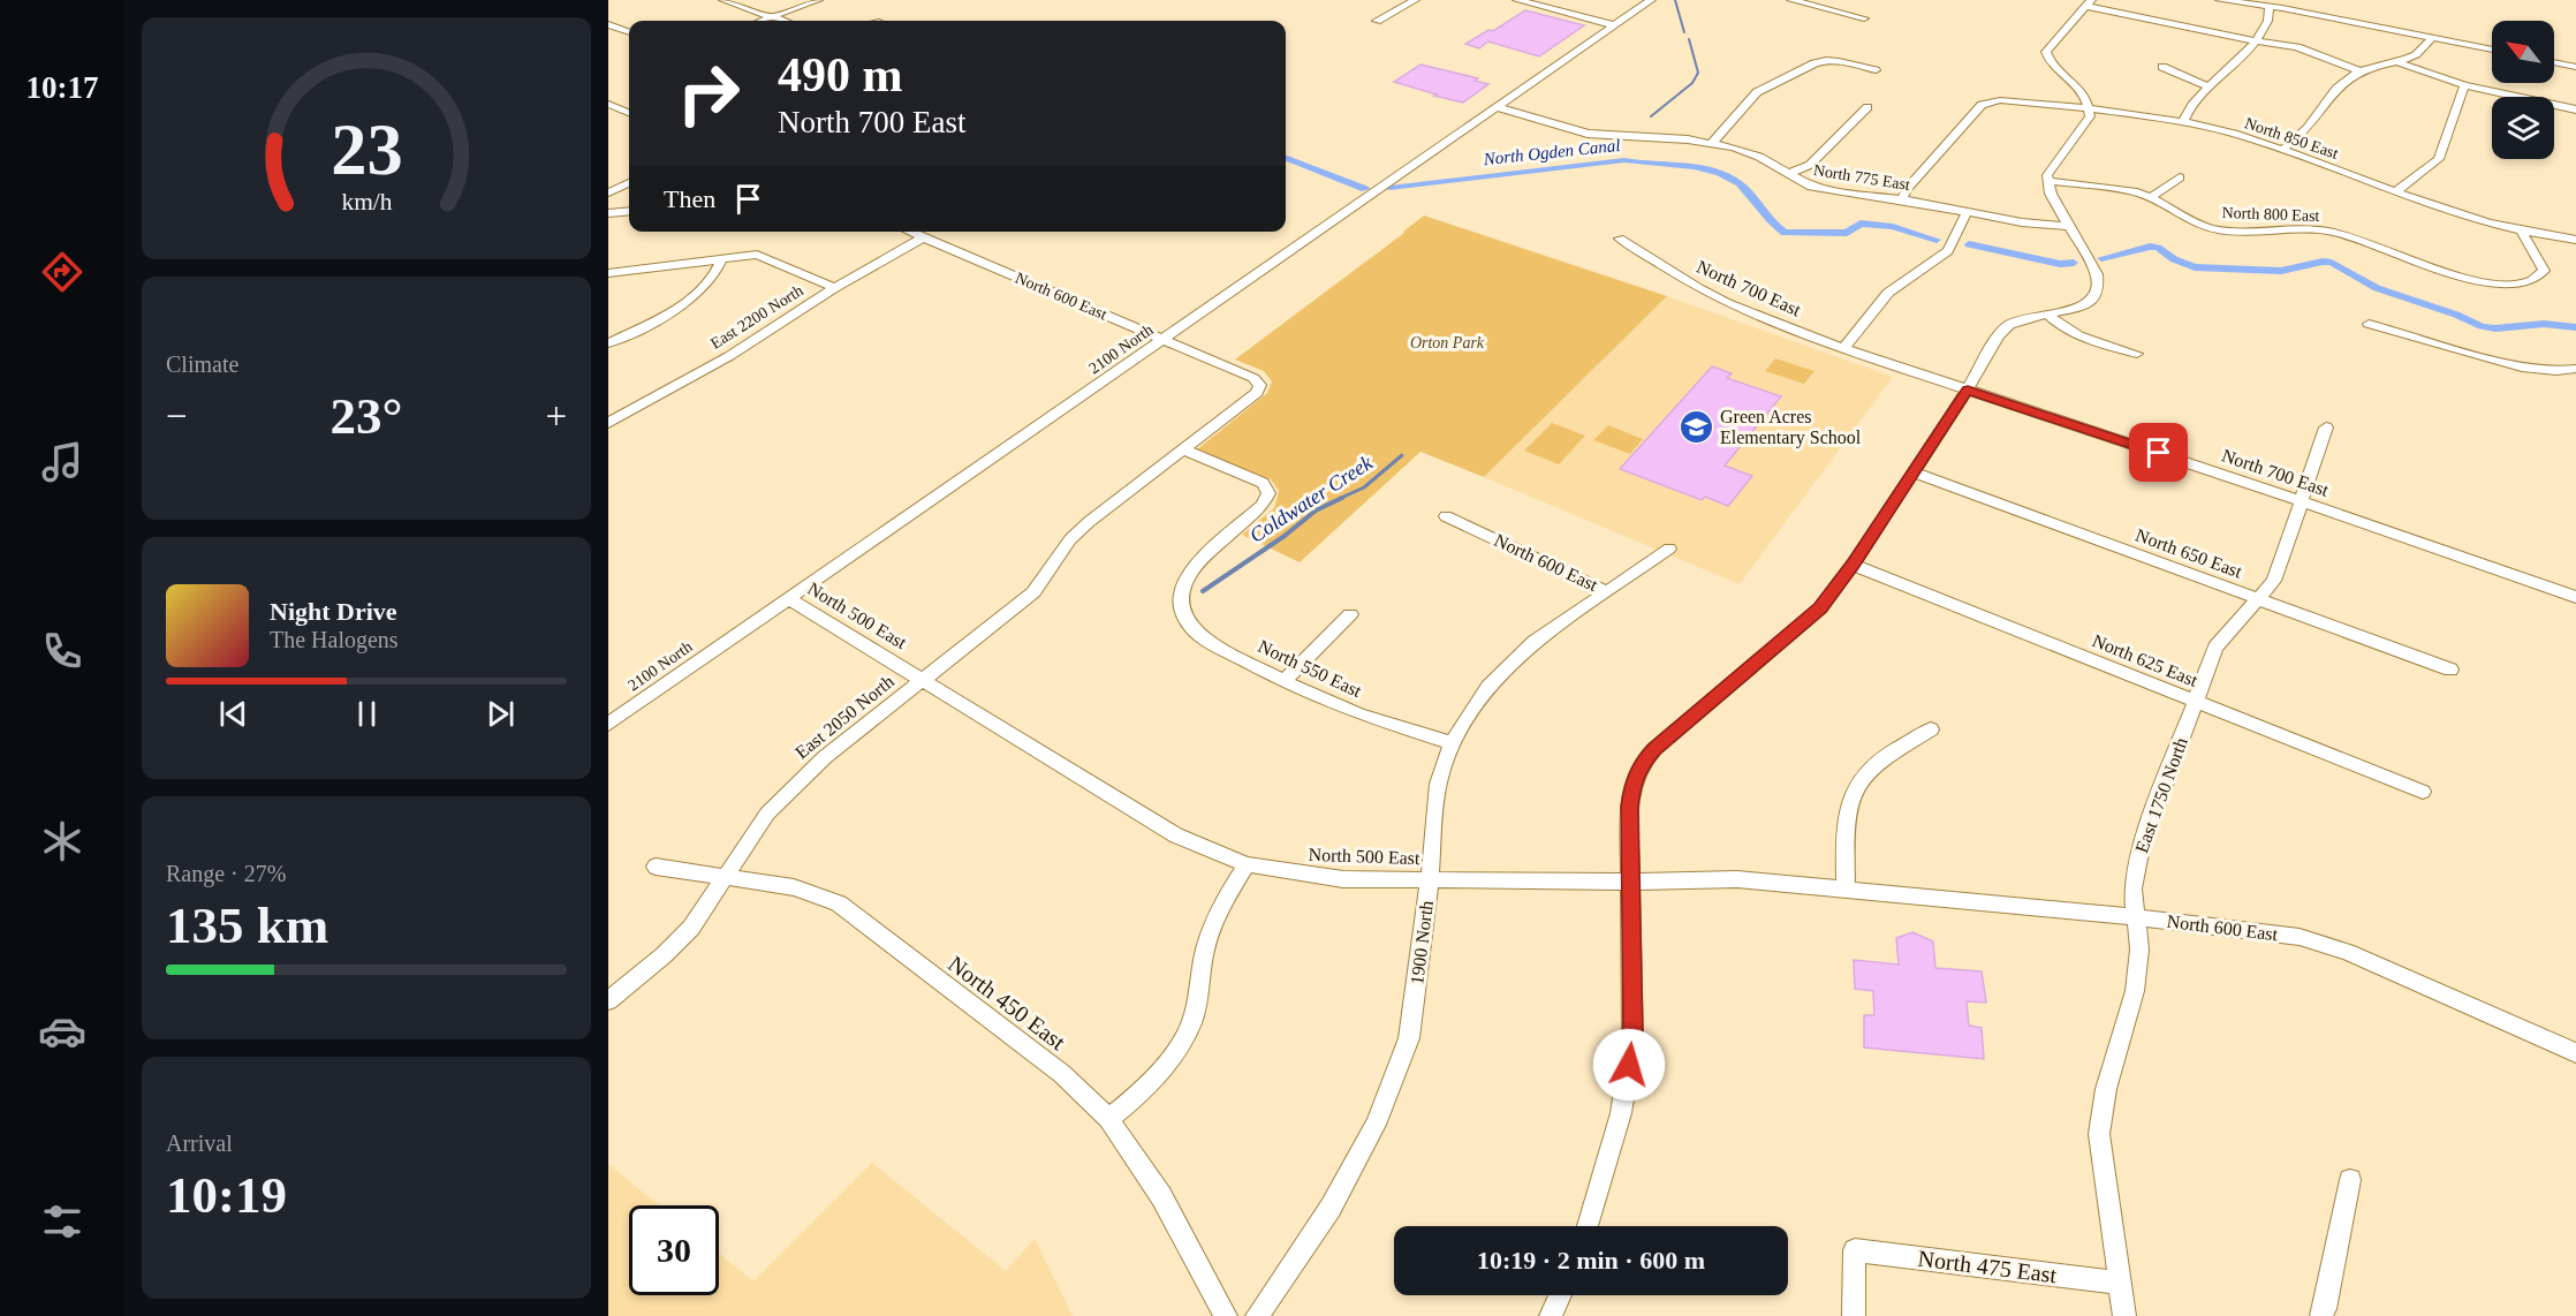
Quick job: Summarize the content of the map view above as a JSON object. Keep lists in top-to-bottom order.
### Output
{
  "streets": {
    "street": [
      "North 850 East",
      "North 775 East",
      "North 800 East",
      "North 700 East",
      "North 600 East",
      "East 2200 North",
      "2100 North",
      "North 650 East",
      "North 500 East",
      "North 625 East",
      "North 550 East",
      "East 2050 North",
      "East 1750 North",
      "1900 North",
      "North 450 East",
      "North 475 East"
    ]
  },
  "crossings": [
    ["North 850 East", "North 775 East"],
    ["North 850 East", "North 800 East"],
    ["North 775 East", "2100 North"],
    ["North 700 East", "East 1750 North"],
    ["North 600 East", "East 2200 North"],
    ["North 600 East", "2100 North"],
    ["North 600 East", "North 500 East"],
    ["North 600 East", "East 2050 North"],
    ["North 600 East", "East 1750 North"],
    ["North 600 East", "1900 North"],
    ["2100 North", "North 500 East"],
    ["North 650 East", "East 1750 North"],
    ["North 500 East", "East 2050 North"],
    ["North 500 East", "1900 North"],
    ["North 625 East", "East 1750 North"],
    ["North 550 East", "East 2050 North"],
    ["North 550 East", "1900 North"],
    ["East 2050 North", "North 450 East"],
    ["East 1750 North", "North 475 East"]
  ],
  "water": ["North Ogden Canal", "Coldwater Creek"],
  "parks": ["Orton Park"],
  "places": {
    "school or university": ["Green Acres Elementary School"]
  },
  "north": "top left",
  "page": {
    "tabs": "10:17",
    "turn": ["490 m", "North 700 East"],
    "then": "Then",
    "tile": [
      "Climate",
      ["Range · 27%", "135 km"],
      ["Arrival", "10:19"]
    ],
    "heat": ["−", "23°", "+"],
    "song": ["Night Drive", "The Halogens"],
    "limit": "30",
    "trip": "10:19 · 2 min · 600 m",
    "gauge": ["23", "km/h"]
  }
}
